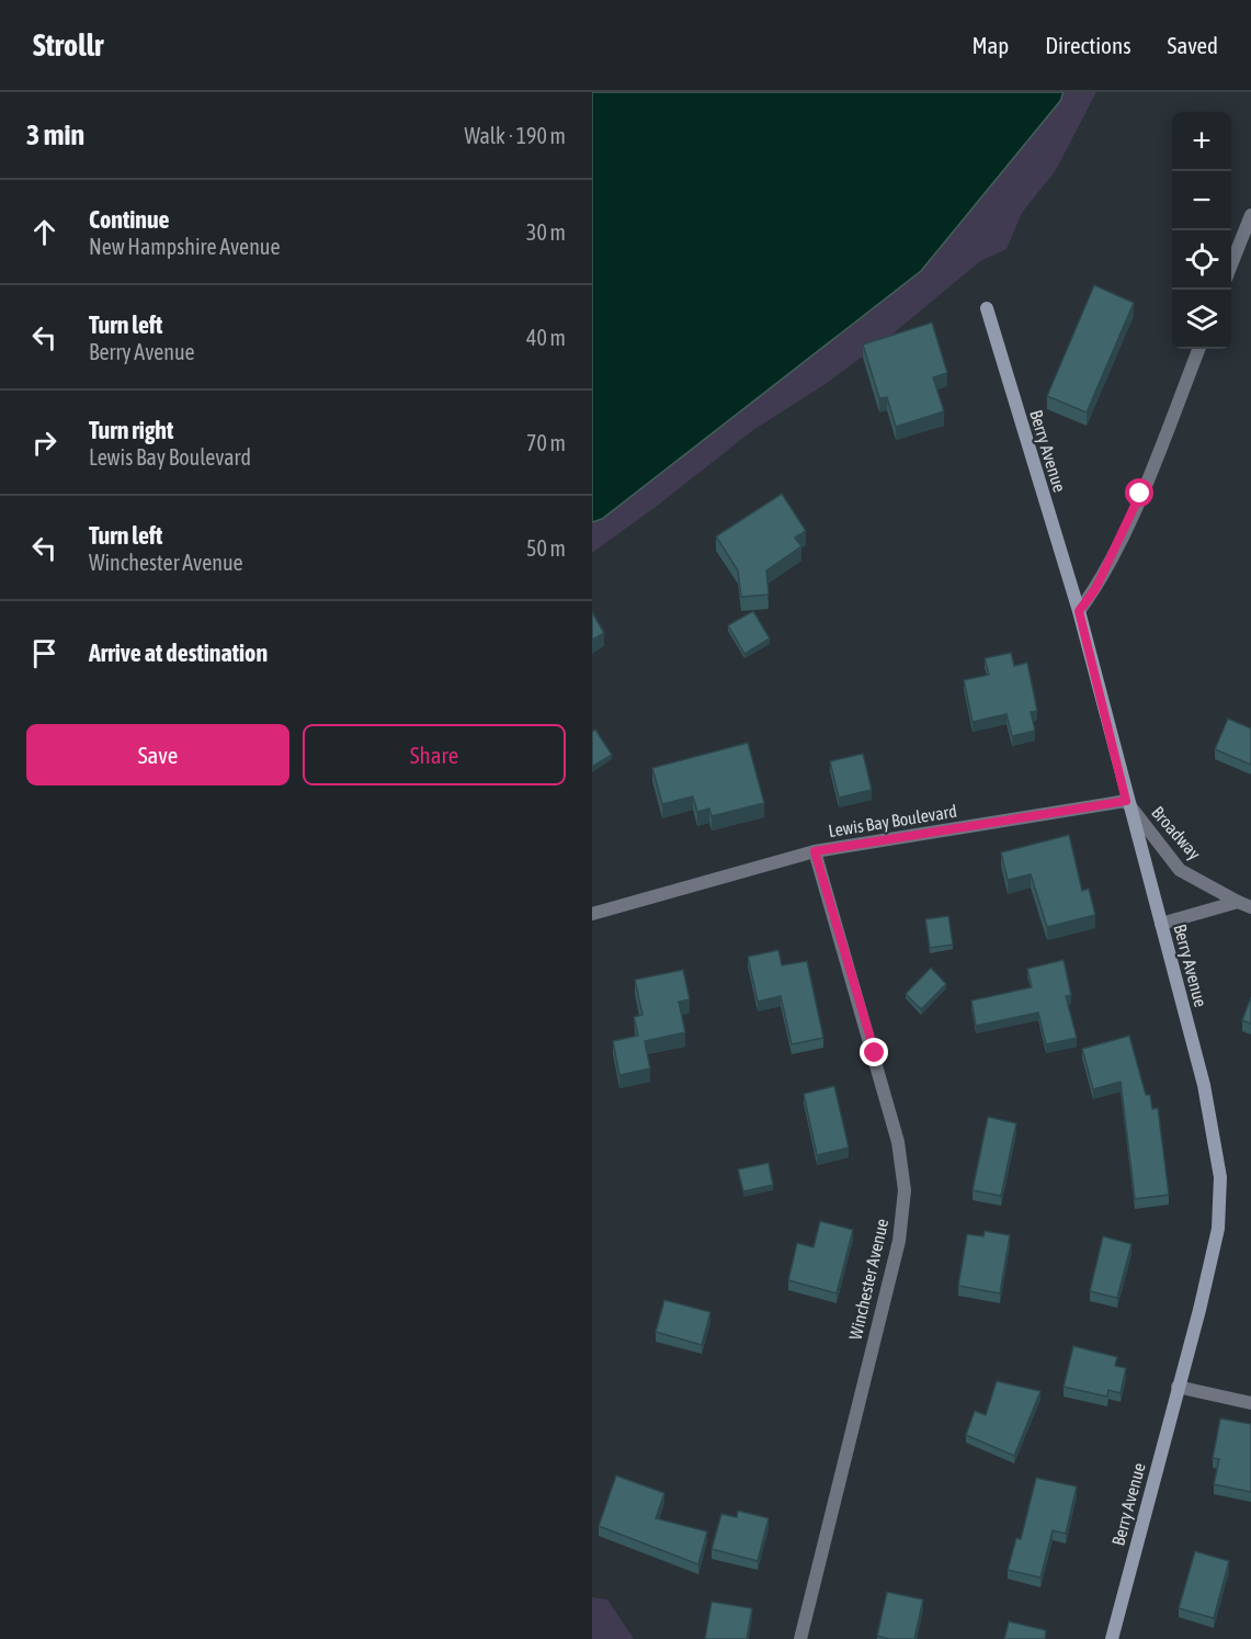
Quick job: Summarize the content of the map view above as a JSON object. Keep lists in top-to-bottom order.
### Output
{
  "streets": {
    "street": [
      "Berry Avenue",
      "Lewis Bay Boulevard",
      "Broadway",
      "Winchester Avenue"
    ]
  },
  "crossings": [
    ["Berry Avenue", "Lewis Bay Boulevard"],
    ["Berry Avenue", "Broadway"],
    ["Lewis Bay Boulevard", "Broadway"],
    ["Lewis Bay Boulevard", "Winchester Avenue"]
  ],
  "page": {
    "header": "Strollr",
    "nav": ["Map", "Directions", "Saved"],
    "heading": ["3 min", "Walk · 190 m"],
    "map_buttons": ["+", "−"],
    "list": [
      ["Continue", "New Hampshire Avenue", "30 m"],
      ["Turn left", "Berry Avenue", "40 m"],
      ["Turn right", "Lewis Bay Boulevard", "70 m"],
      ["Turn left", "Winchester Avenue", "50 m"],
      "Arrive at destination"
    ],
    "buttons": ["Save", "Share"]
  }
}
